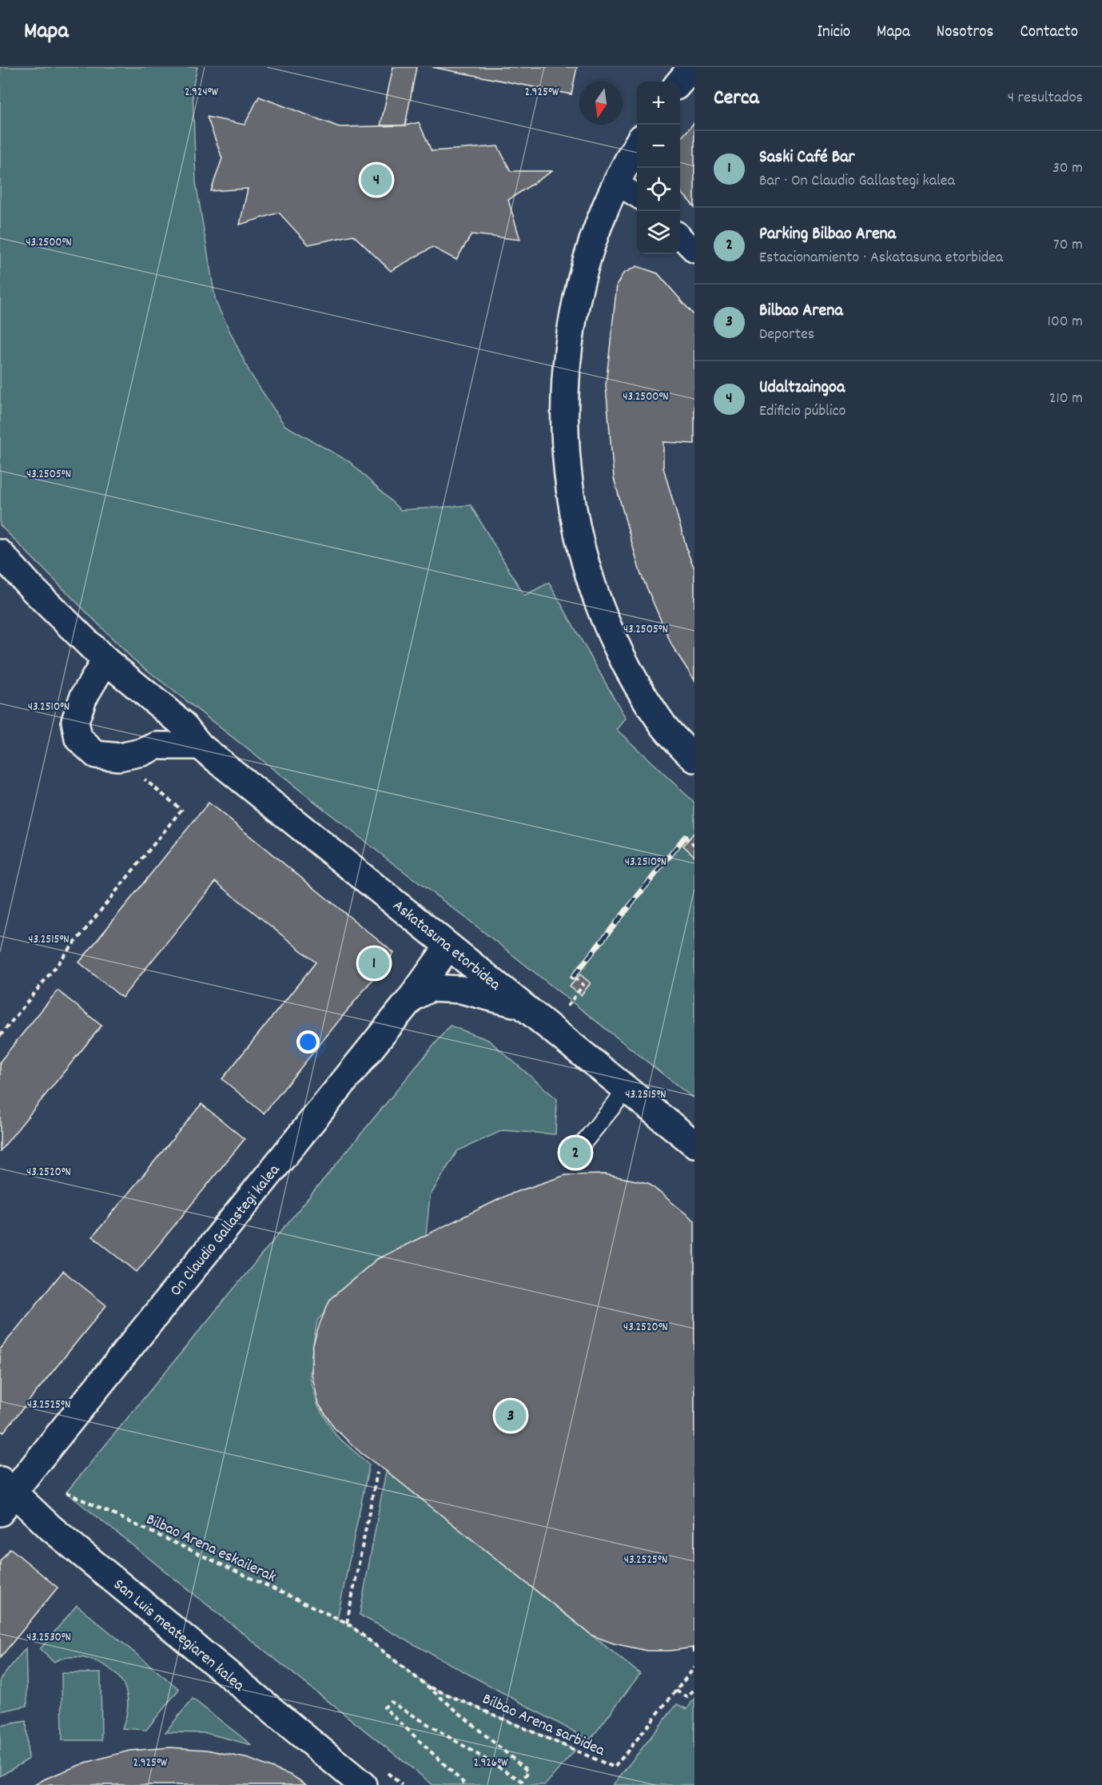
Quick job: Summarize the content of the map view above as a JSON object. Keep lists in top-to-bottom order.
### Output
{
  "streets": {
    "street": ["Askatasuna etorbidea", "On Claudio Gallastegi kalea", "San Luis meategiaren kalea"],
    "path": ["Bilbao Arena eskailerak", "Bilbao Arena sarbidea"]
  },
  "crossings": [
    ["Askatasuna etorbidea", "On Claudio Gallastegi kalea"],
    ["On Claudio Gallastegi kalea", "San Luis meategiaren kalea"],
    ["Bilbao Arena eskailerak", "Bilbao Arena sarbidea"]
  ],
  "north": "bottom",
  "page": {
    "header": "Mapa",
    "nav": [
      "Inicio",
      "Mapa",
      "Nosotros",
      "Contacto"
    ],
    "heading": ["Cerca", "4 resultados"],
    "map_buttons": ["+", "−"],
    "list": [
      {
        "mark": "1",
        "name": "Saski Café Bar",
        "note": "Bar · On Claudio Gallastegi kalea",
        "value": "30 m"
      },
      {
        "mark": "2",
        "name": "Parking Bilbao Arena",
        "note": "Estacionamiento · Askatasuna etorbidea",
        "value": "70 m"
      },
      {
        "mark": "3",
        "name": "Bilbao Arena",
        "note": "Deportes",
        "value": "100 m"
      },
      {
        "mark": "4",
        "name": "Udaltzaingoa",
        "note": "Edificio público",
        "value": "210 m"
      }
    ],
    "pins": [
      "4",
      "1",
      "2",
      "3"
    ]
  },
  "coordinates": [
    "2.924°W",
    "2.925°W",
    "43.2500°N",
    "43.2505°N",
    "43.2510°N",
    "43.2515°N",
    "43.2520°N",
    "43.2525°N",
    "43.2530°N",
    "2.926°W"
  ]
}
